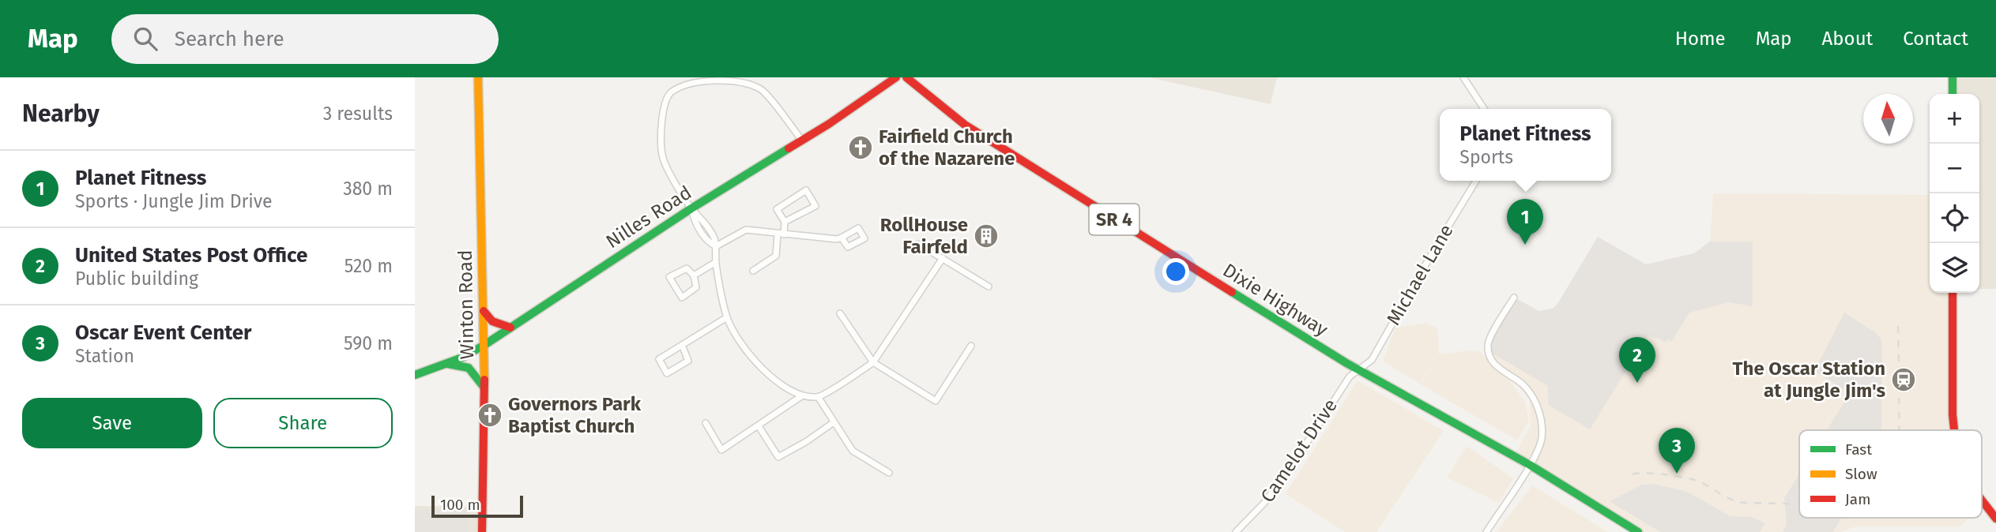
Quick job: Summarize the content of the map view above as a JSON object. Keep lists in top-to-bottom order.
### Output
{
  "streets": {
    "street": [
      "Nilles Road",
      "SR 4",
      "Michael Lane",
      "Dixie Highway",
      "Winton Road",
      "Camelot Drive"
    ]
  },
  "crossings": [
    ["Nilles Road", "Winton Road"],
    ["Michael Lane", "Dixie Highway"],
    ["Michael Lane", "Camelot Drive"],
    ["Dixie Highway", "Camelot Drive"]
  ],
  "places": {
    "church": ["Fairfield Church of the Nazarene", "Governors Park Baptist Church"],
    "building": ["RollHouse Fairfeld"],
    "station": ["The Oscar Station at Jungle Jim's"]
  },
  "legend": ["Fast", "Slow", "Jam"],
  "scale_bar": "100 m",
  "north": "top",
  "page": {
    "header": "Map",
    "search": "Search here",
    "nav": [
      "Home",
      "Map",
      "About",
      "Contact"
    ],
    "heading": ["Nearby", "3 results"],
    "map_buttons": ["+", "−"],
    "popup": ["Planet Fitness", "Sports"],
    "list": [
      {
        "mark": "1",
        "name": "Planet Fitness",
        "note": "Sports · Jungle Jim Drive",
        "value": "380 m"
      },
      {
        "mark": "2",
        "name": "United States Post Office",
        "note": "Public building",
        "value": "520 m"
      },
      {
        "mark": "3",
        "name": "Oscar Event Center",
        "note": "Station",
        "value": "590 m"
      }
    ],
    "pins": ["1", "2", "3"],
    "buttons": ["Save", "Share"],
    "scale": "100 m"
  }
}
